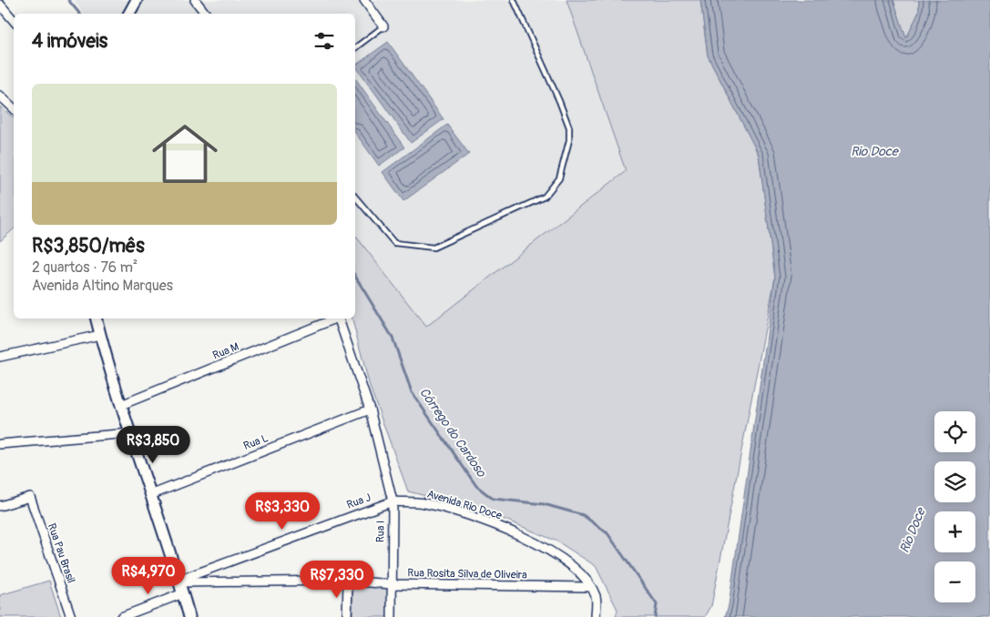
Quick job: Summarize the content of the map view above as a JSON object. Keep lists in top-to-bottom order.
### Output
{
  "streets": {
    "street": [
      "Rua M",
      "Rua L",
      "Rua J",
      "Avenida Rio Doce",
      "Rua I",
      "Rua Pau Brasil",
      "Rua Rosita Silva de Oliveira"
    ]
  },
  "crossings": [
    ["Rua J", "Avenida Rio Doce"],
    ["Rua J", "Rua I"],
    ["Rua J", "Rua Rosita Silva de Oliveira"],
    ["Avenida Rio Doce", "Rua I"],
    ["Avenida Rio Doce", "Rua Rosita Silva de Oliveira"],
    ["Rua I", "Rua Rosita Silva de Oliveira"]
  ],
  "water": ["Rio Doce", "Córrego do Cardoso"],
  "page": {
    "heading": "4 imóveis",
    "list": [
      {
        "name": "R$3,850/mês",
        "note": "2 quartos · 76 m² · Avenida Altino Marques"
      }
    ],
    "map_buttons": ["+", "−"],
    "price": [
      "R$3,850",
      "R$3,330",
      "R$4,970",
      "R$7,330"
    ]
  }
}
